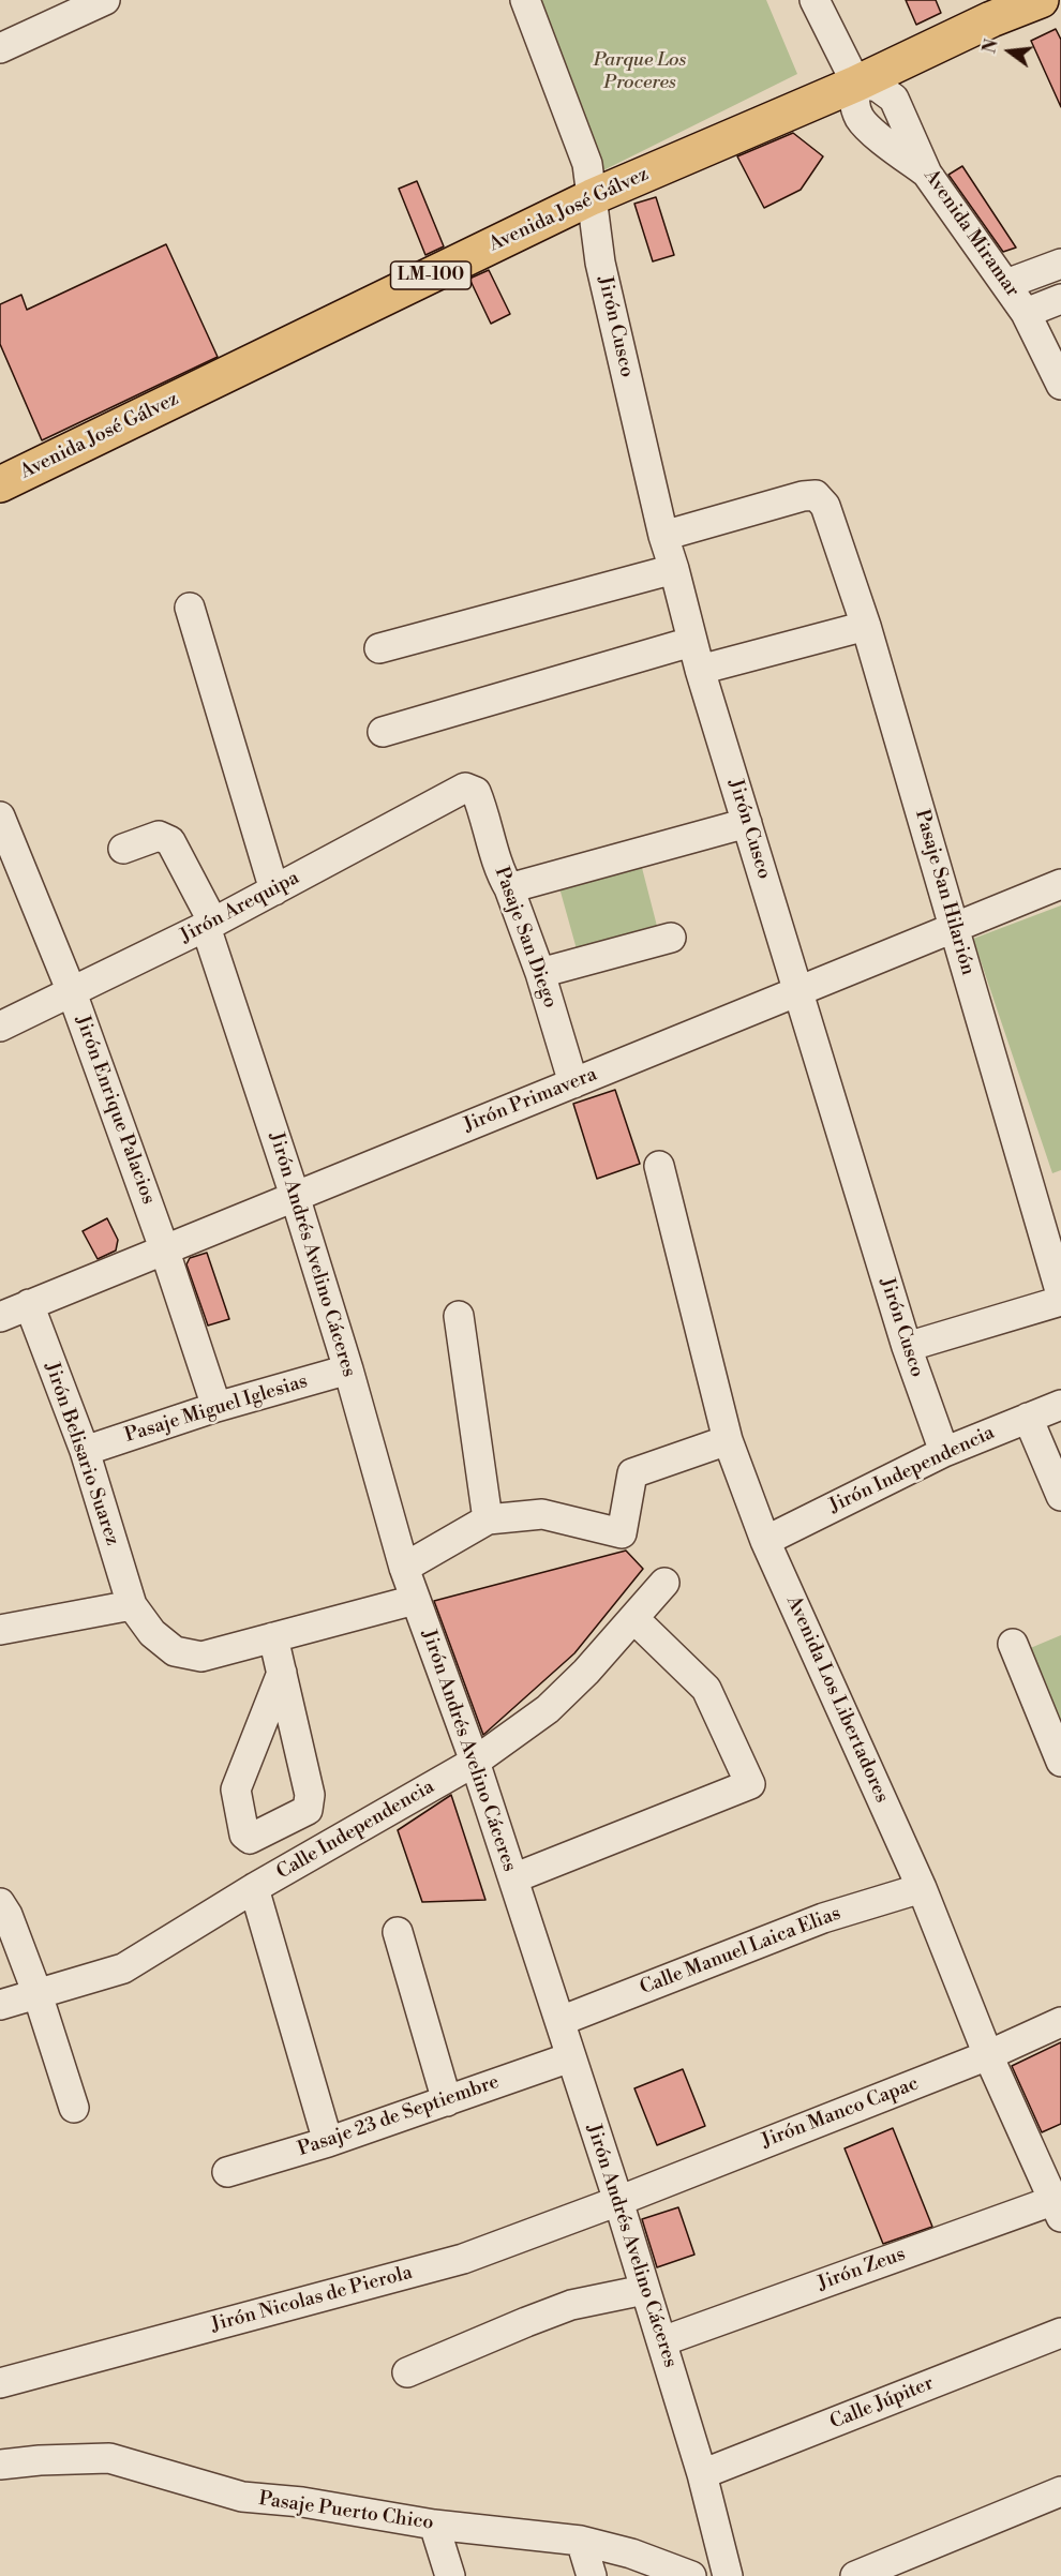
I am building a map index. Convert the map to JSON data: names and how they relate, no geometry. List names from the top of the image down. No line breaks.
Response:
{"streets":{"main road":["Avenida José Gálvez","LM-100"],"street":["Avenida Miramar","Jirón Cusco","Pasaje San Hilarión","Jirón Arequipa","Pasaje San Diego","Jirón Primavera","Jirón Enrique Palacios","Jirón Andrés Avelino Cáceres","Pasaje Miguel Iglesias","Jirón Belisario Suarez","Jirón Independencia","Avenida Los Libertadores","Calle Independencia","Calle Manuel Laica Elias","Jirón Manco Capac","Pasaje 23 de Septiembre","Jirón Zeus","Jirón Nicolas de Pierola","Calle Júpiter","Pasaje Puerto Chico"]},"crossings":[["Avenida José Gálvez","Avenida Miramar"],["Avenida José Gálvez","Jirón Cusco"],["Jirón Cusco","Pasaje San Hilarión"],["Jirón Cusco","Jirón Primavera"],["Jirón Cusco","Jirón Independencia"],["Pasaje San Hilarión","Jirón Primavera"],["Jirón Arequipa","Pasaje San Diego"],["Jirón Arequipa","Jirón Enrique Palacios"],["Jirón Arequipa","Jirón Andrés Avelino Cáceres"],["Pasaje San Diego","Jirón Primavera"],["Jirón Primavera","Jirón Enrique Palacios"],["Jirón Primavera","Jirón Andrés Avelino Cáceres"],["Jirón Primavera","Jirón Belisario Suarez"],["Jirón Enrique Palacios","Pasaje Miguel Iglesias"],["Jirón Andrés Avelino Cáceres","Pasaje Miguel Iglesias"],["Jirón Andrés Avelino Cáceres","Jirón Belisario Suarez"],["Jirón Andrés Avelino Cáceres","Calle Independencia"],["Jirón Andrés Avelino Cáceres","Calle Manuel Laica Elias"],["Jirón Andrés Avelino Cáceres","Jirón Manco Capac"],["Jirón Andrés Avelino Cáceres","Pasaje 23 de Septiembre"],["Jirón Andrés Avelino Cáceres","Jirón Zeus"],["Jirón Andrés Avelino Cáceres","Jirón Nicolas de Pierola"],["Jirón Andrés Avelino Cáceres","Calle Júpiter"],["Pasaje Miguel Iglesias","Jirón Belisario Suarez"],["Jirón Independencia","Avenida Los Libertadores"],["Avenida Los Libertadores","Calle Manuel Laica Elias"],["Avenida Los Libertadores","Jirón Manco Capac"],["Avenida Los Libertadores","Jirón Zeus"],["Jirón Manco Capac","Jirón Nicolas de Pierola"]],"parks":["Parque Los Proceres"],"north":"left"}
